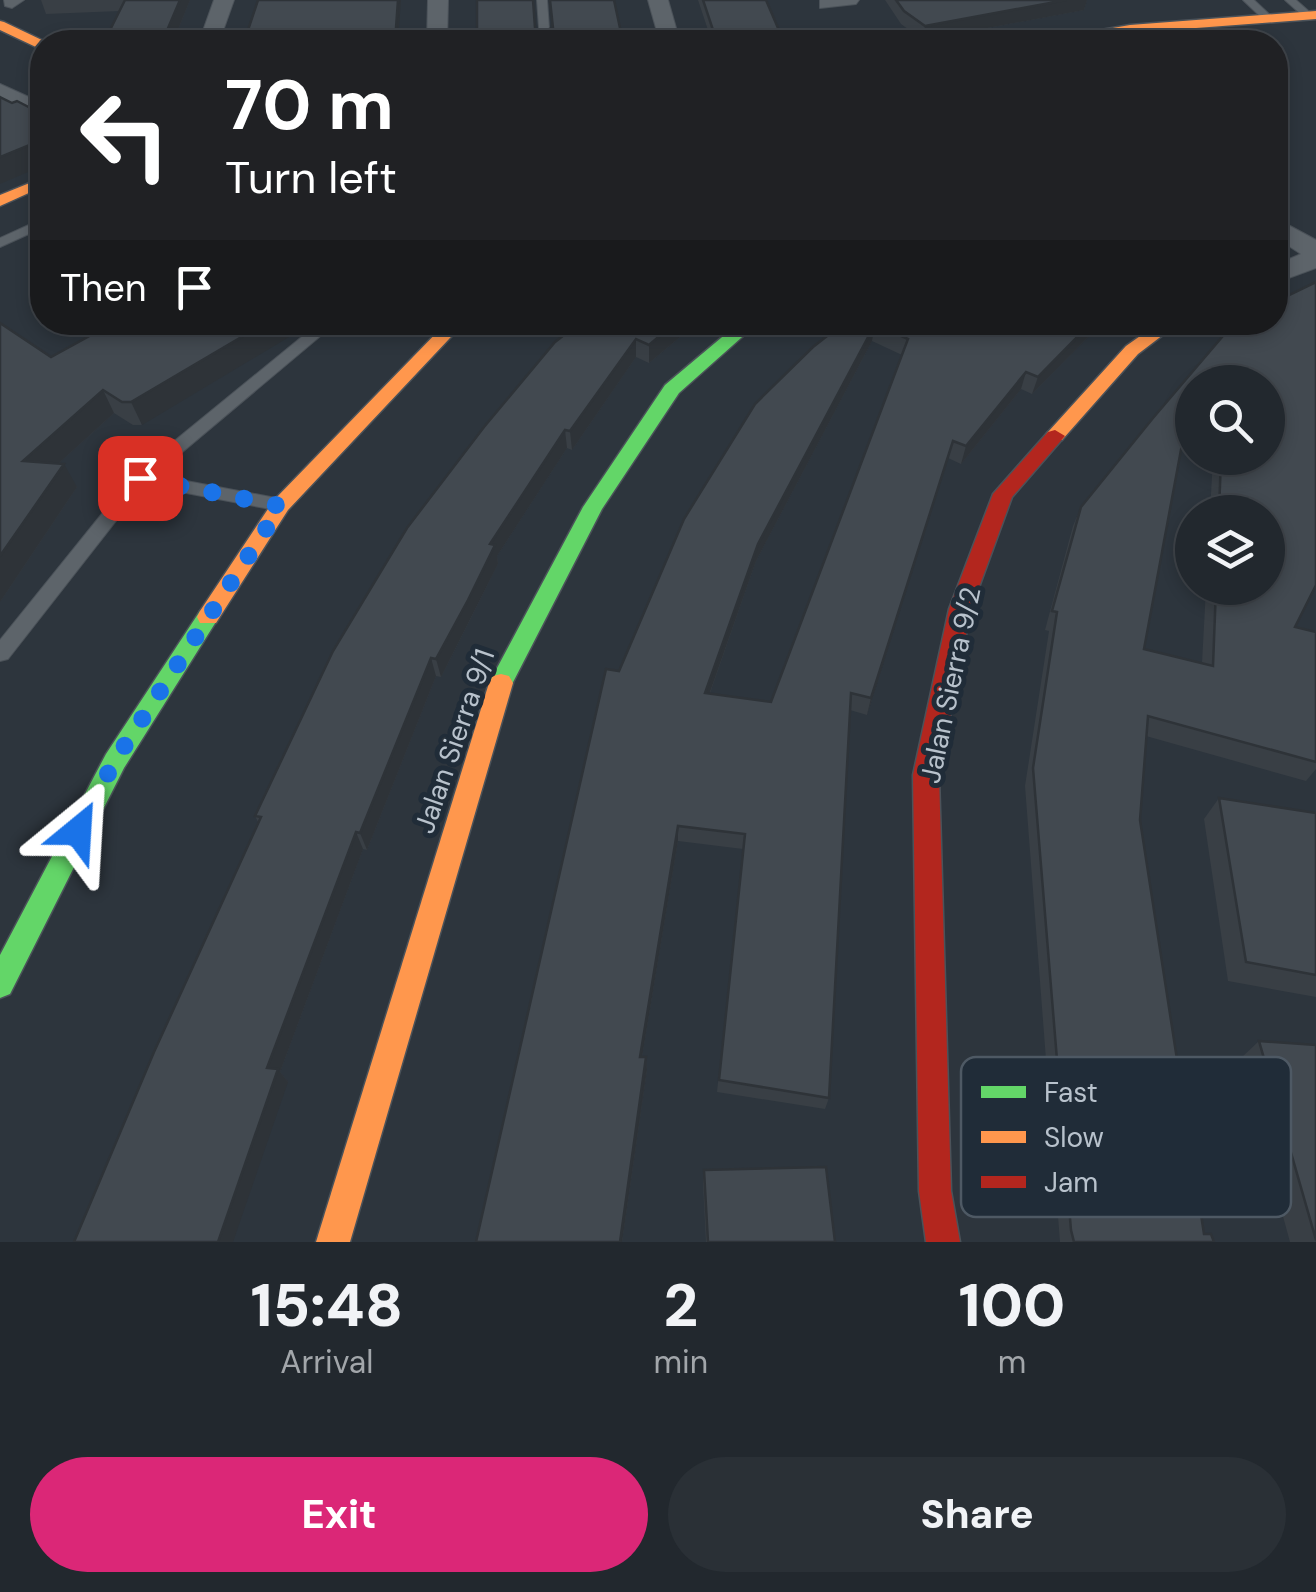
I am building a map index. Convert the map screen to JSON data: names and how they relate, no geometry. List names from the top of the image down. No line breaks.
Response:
{"streets":{"street":["Jalan Sierra 9/2","Jalan Sierra 9/1"]},"legend":["Fast","Slow","Jam"],"page":{"turn":["70 m","Turn left"],"then":"Then","eta":["15:48","Arrival","2","min","100","m"],"buttons":["Exit","Share"]}}
